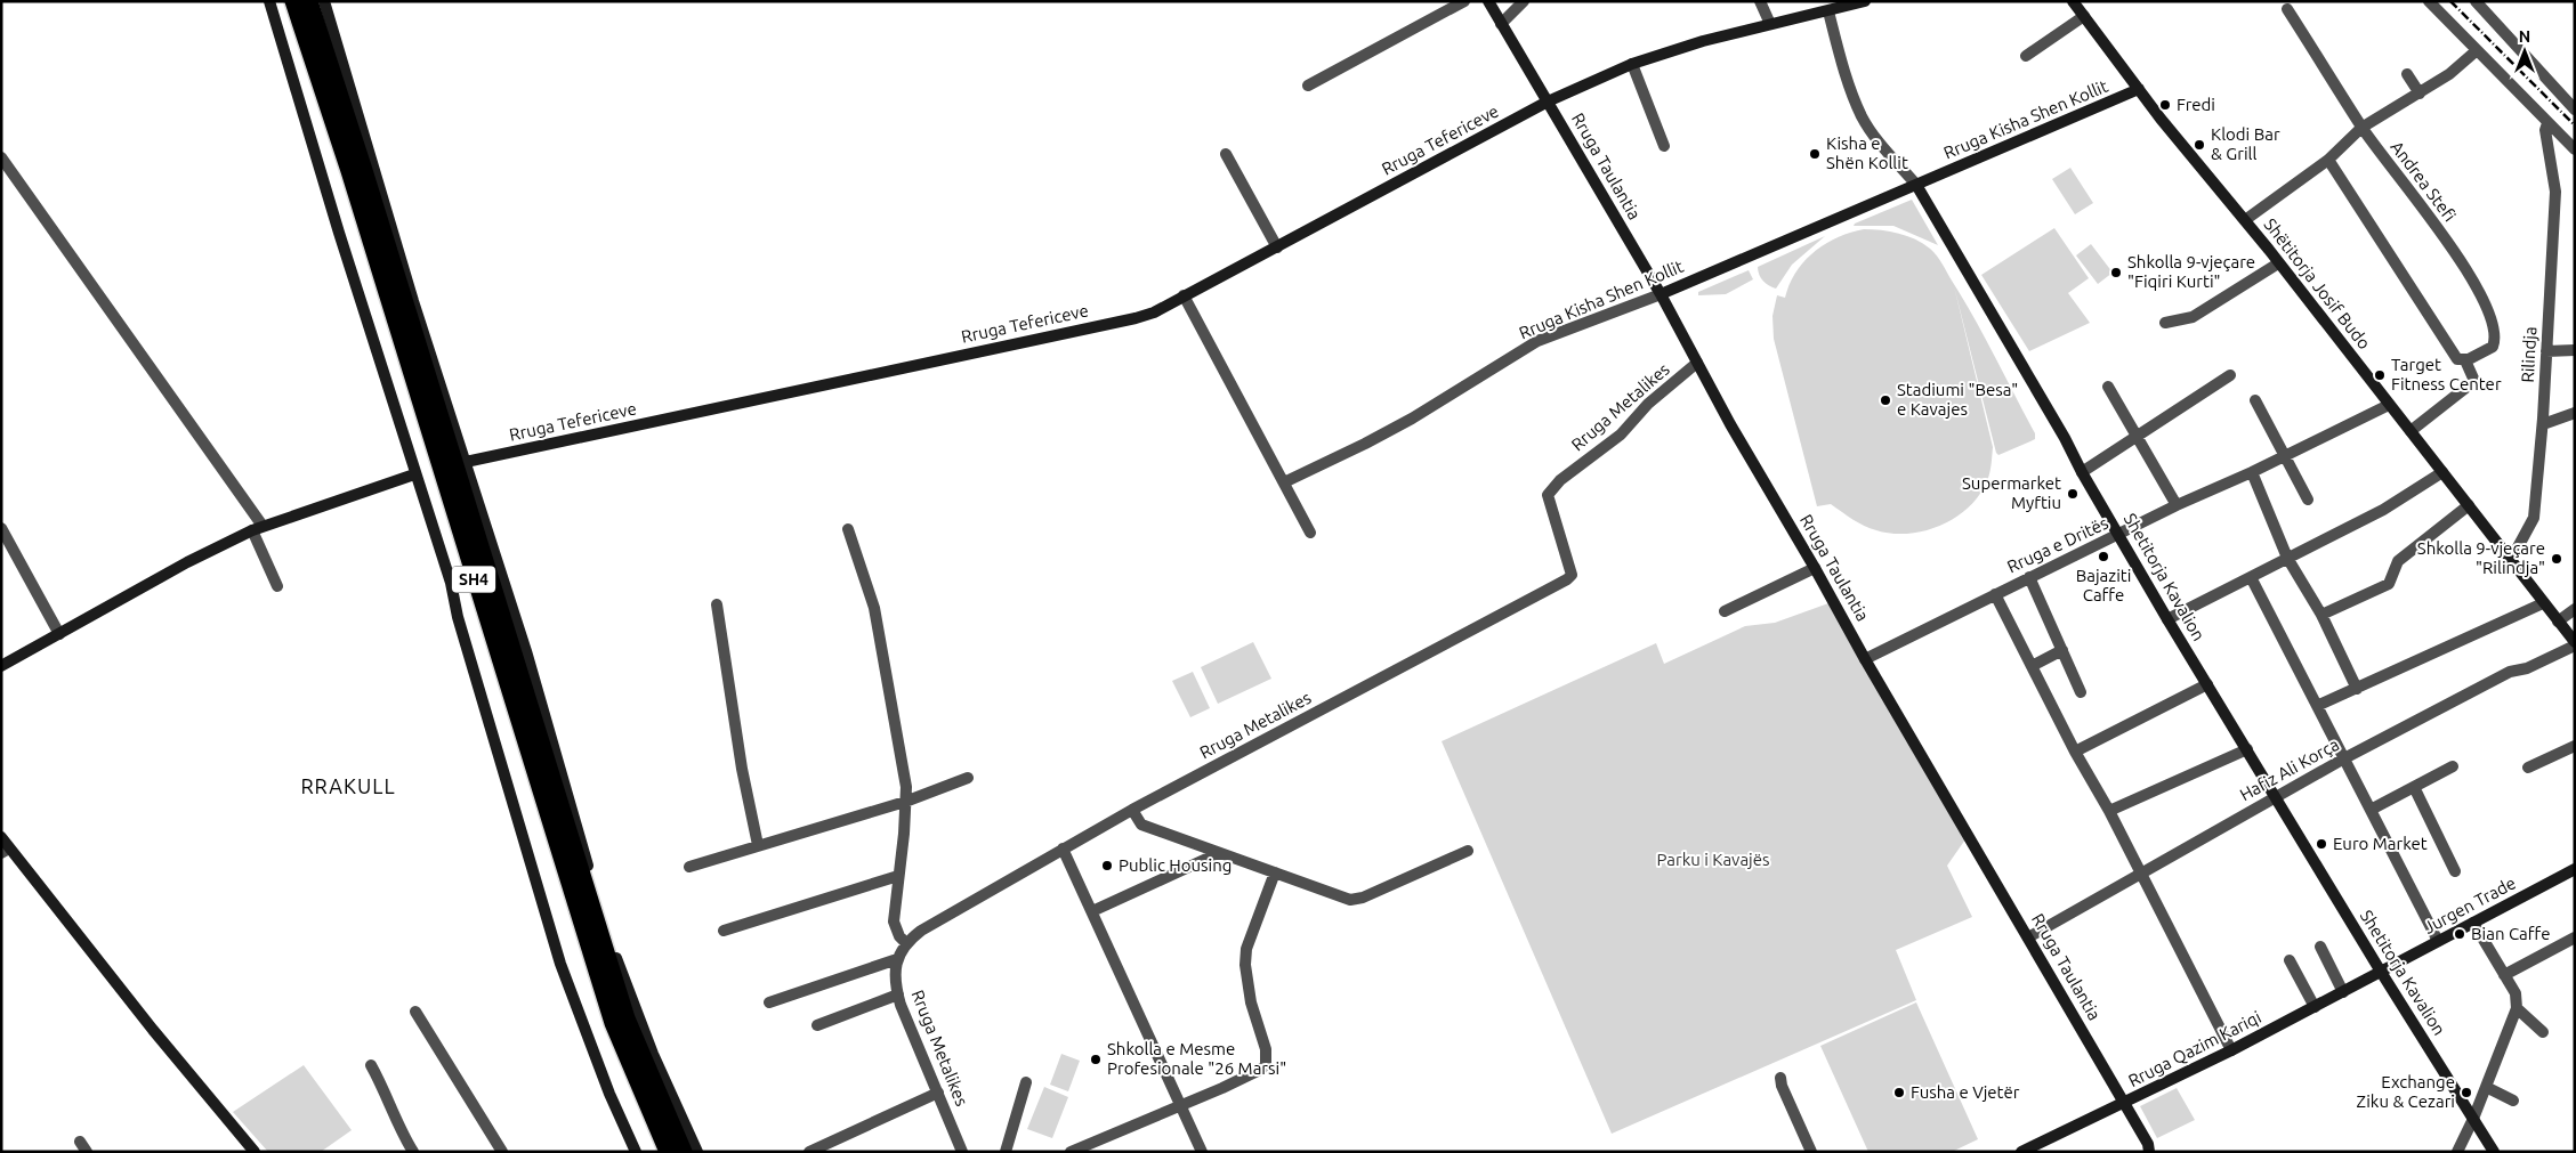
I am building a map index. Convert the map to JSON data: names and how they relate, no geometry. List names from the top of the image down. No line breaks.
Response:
{"streets":{"highway":["SH4"],"street":["Rruga Kisha Shen Kollit","Rruga Tefericeve","Rruga Taulantia","Andrea Stefi","Shëtitorja Josif Budo","Rilindja","Rruga Metalikes","Rruga e Dritës","Shetitorja Kavalion","Hafiz Ali Korça","Jurgen Trade","Rruga Qazim Kariqi"]},"crossings":[["Rruga Kisha Shen Kollit","Rruga Taulantia"],["Rruga Kisha Shen Kollit","Shëtitorja Josif Budo"],["Rruga Kisha Shen Kollit","Shetitorja Kavalion"],["Rruga Tefericeve","Rruga Taulantia"],["Rruga Tefericeve","Shetitorja Kavalion"],["Rruga Taulantia","Rruga Metalikes"],["Rruga Taulantia","Rruga e Dritës"],["Rruga Taulantia","Hafiz Ali Korça"],["Rruga Taulantia","Rruga Qazim Kariqi"],["Shëtitorja Josif Budo","Rilindja"],["Shëtitorja Josif Budo","Rruga e Dritës"],["Shëtitorja Josif Budo","Hafiz Ali Korça"],["Rruga e Dritës","Shetitorja Kavalion"],["Shetitorja Kavalion","Hafiz Ali Korça"],["Shetitorja Kavalion","Jurgen Trade"],["Shetitorja Kavalion","Rruga Qazim Kariqi"],["Jurgen Trade","Rruga Qazim Kariqi"]],"districts":["RRAKULL"],"parks":["Parku i Kavajës"],"places":["Fredi","Klodi Bar & Grill","Kisha e Shën Kollit","Shkolla 9-vjeçare \"Fiqiri Kurti\"","Target Fitness Center","Stadiumi \"Besa\" e Kavajes","Supermarket Myftiu","Bajaziti Caffe","Shkolla 9-vjeçare \"Rilindja\"","Euro Market","Public Housing","Bian Caffe","Shkolla e Mesme Profesionale \"26 Marsi\"","Fusha e Vjetër","Exchange Ziku & Cezari"],"north":"top"}
